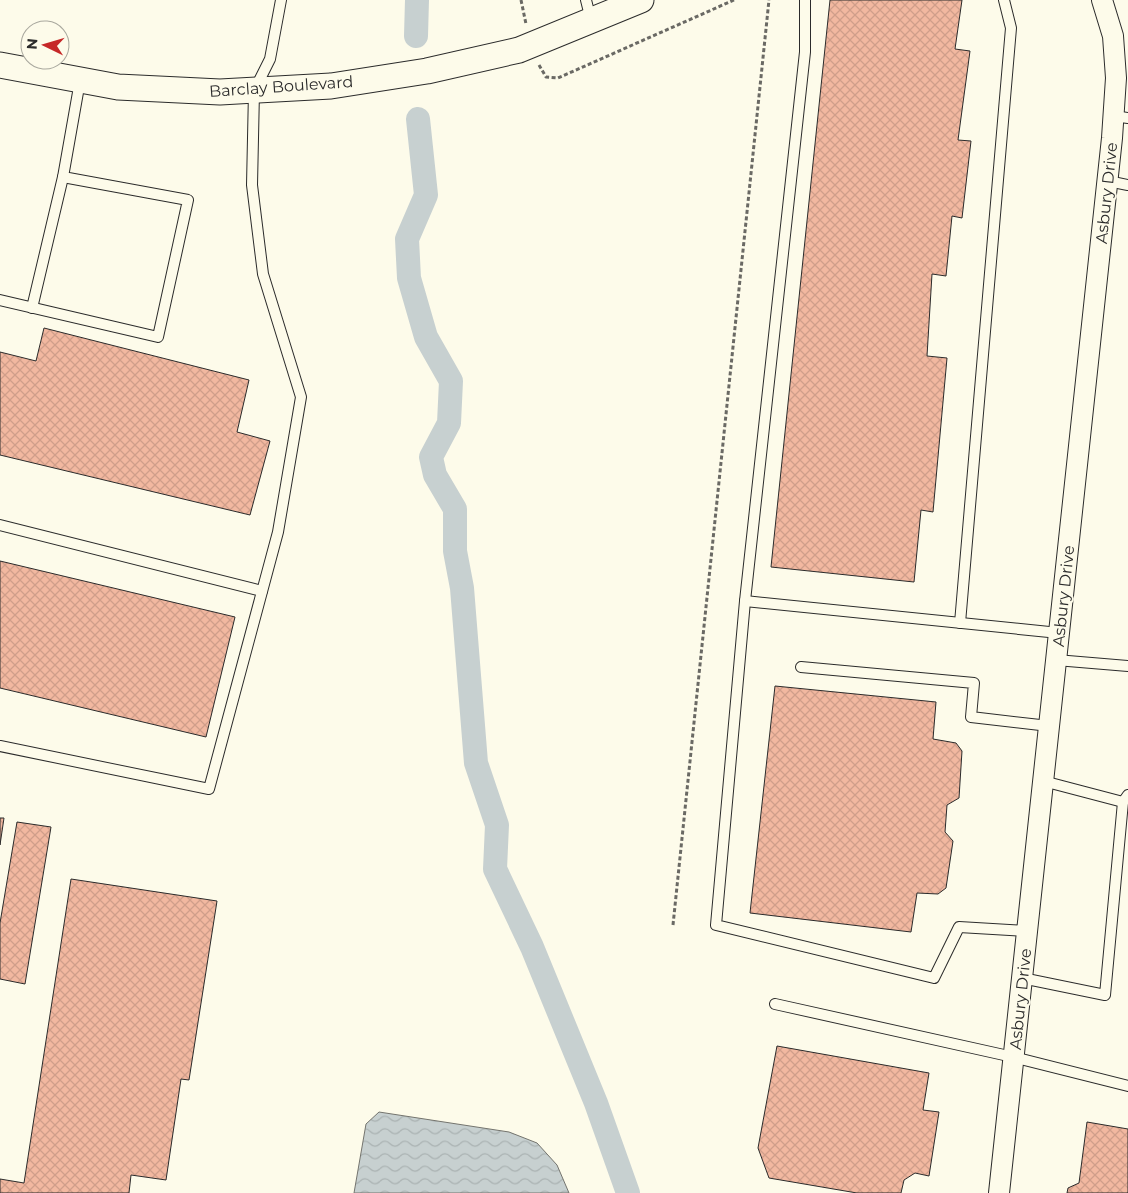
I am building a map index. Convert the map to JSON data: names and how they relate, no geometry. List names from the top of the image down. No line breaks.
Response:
{"streets":{"street":["Barclay Boulevard","Asbury Drive"]},"north":"left"}
